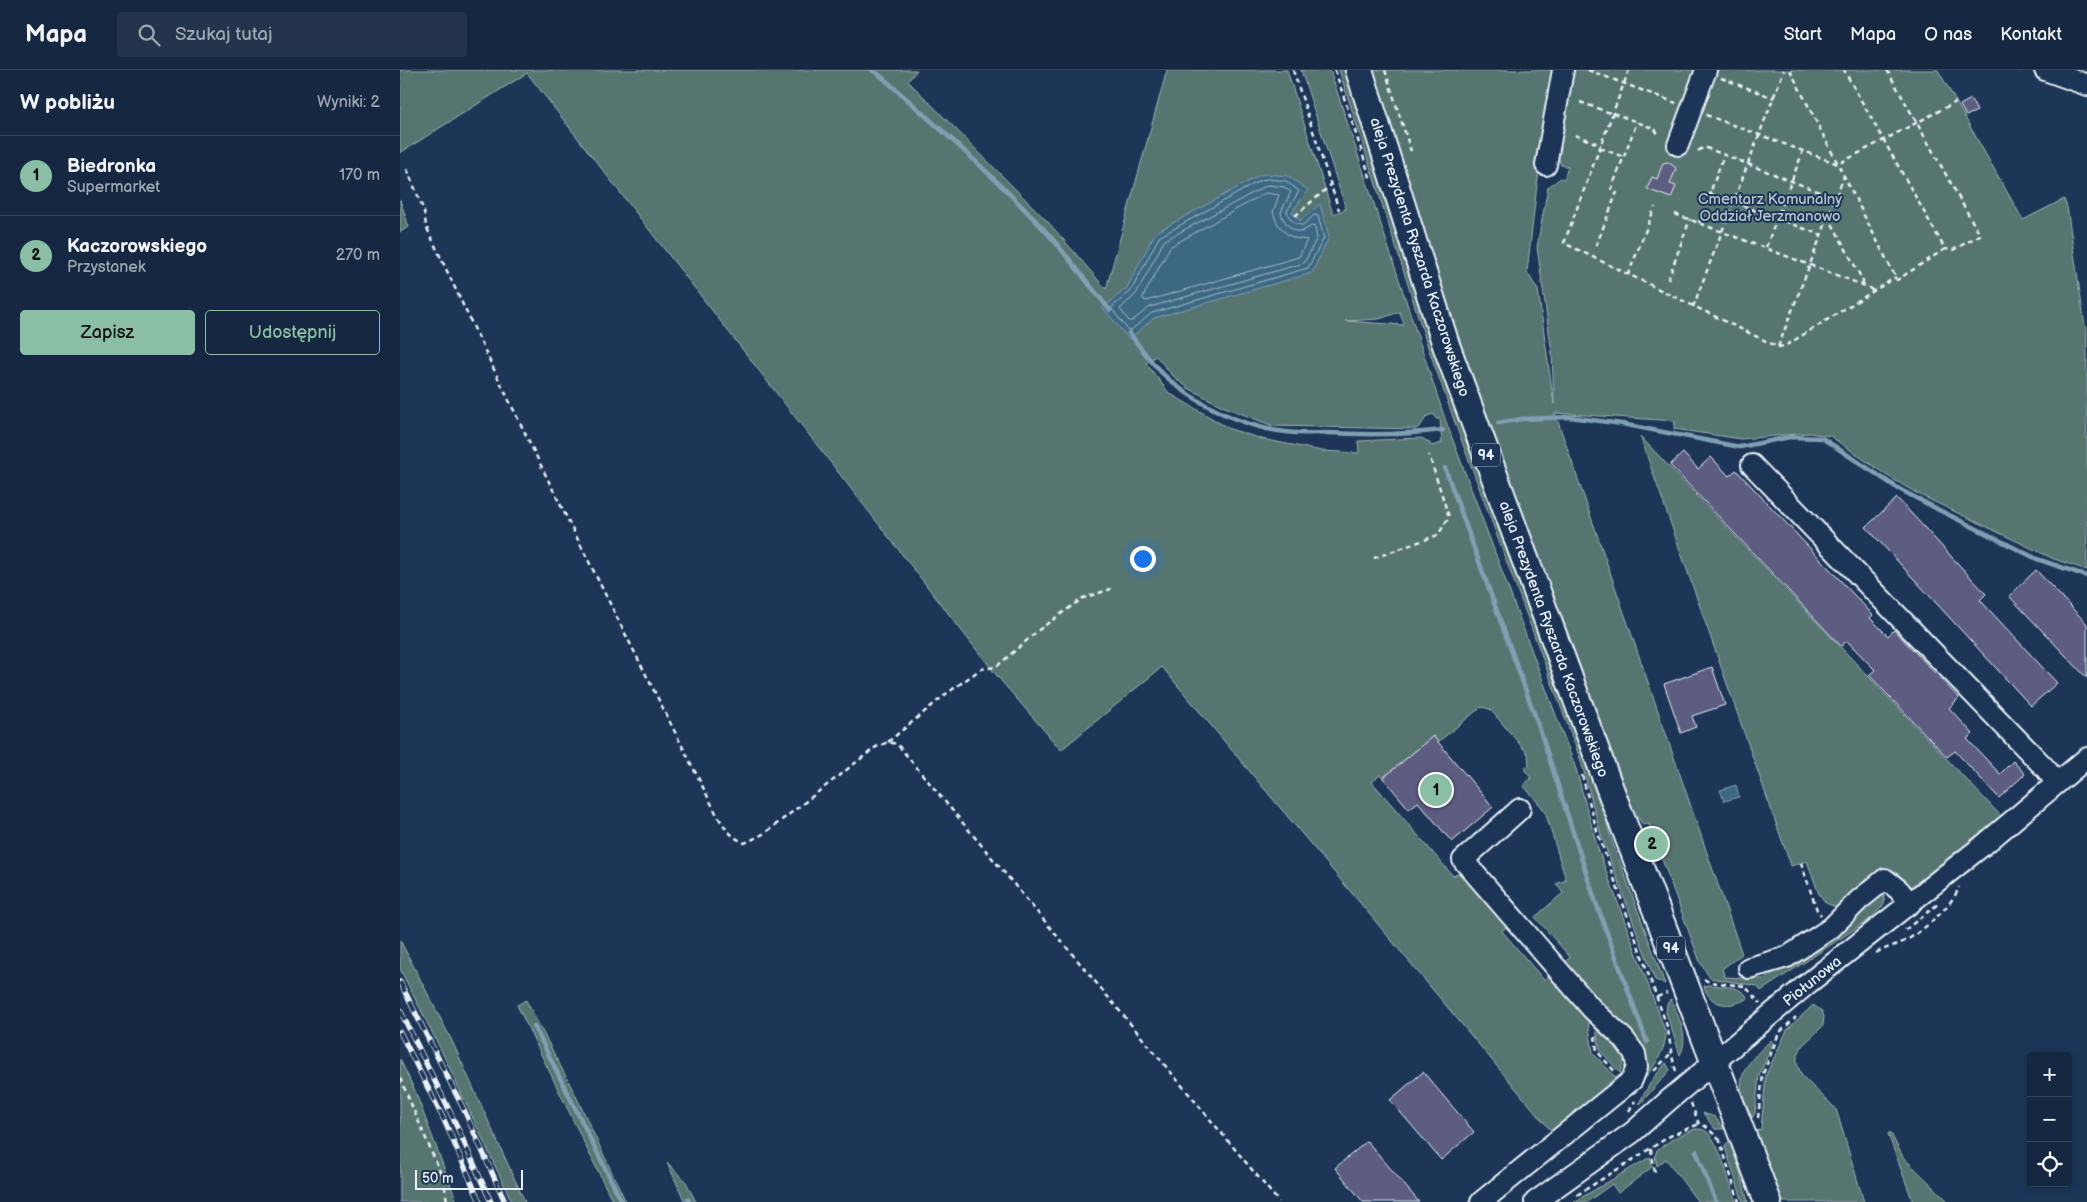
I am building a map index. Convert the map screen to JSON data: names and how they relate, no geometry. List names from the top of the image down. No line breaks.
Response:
{"streets":{"main road":["aleja Prezydenta Ryszarda Kaczorowskiego","94"],"street":["Piołunowa"]},"crossings":[["aleja Prezydenta Ryszarda Kaczorowskiego","Piołunowa"]],"parks":["Cmentarz Komunalny Oddział Jerzmanowo"],"scale_bar":"50 m","page":{"header":"Mapa","search":"Szukaj tutaj","nav":["Start","Mapa","O nas","Kontakt"],"heading":["W pobliżu","Wyniki: 2"],"list":[{"mark":"1","name":"Biedronka","note":"Supermarket","value":"170 m"},{"mark":"2","name":"Kaczorowskiego","note":"Przystanek","value":"270 m"}],"buttons":["Zapisz","Udostępnij"],"pins":["1","2"],"map_buttons":["+","−"],"scale":"50 m"}}
